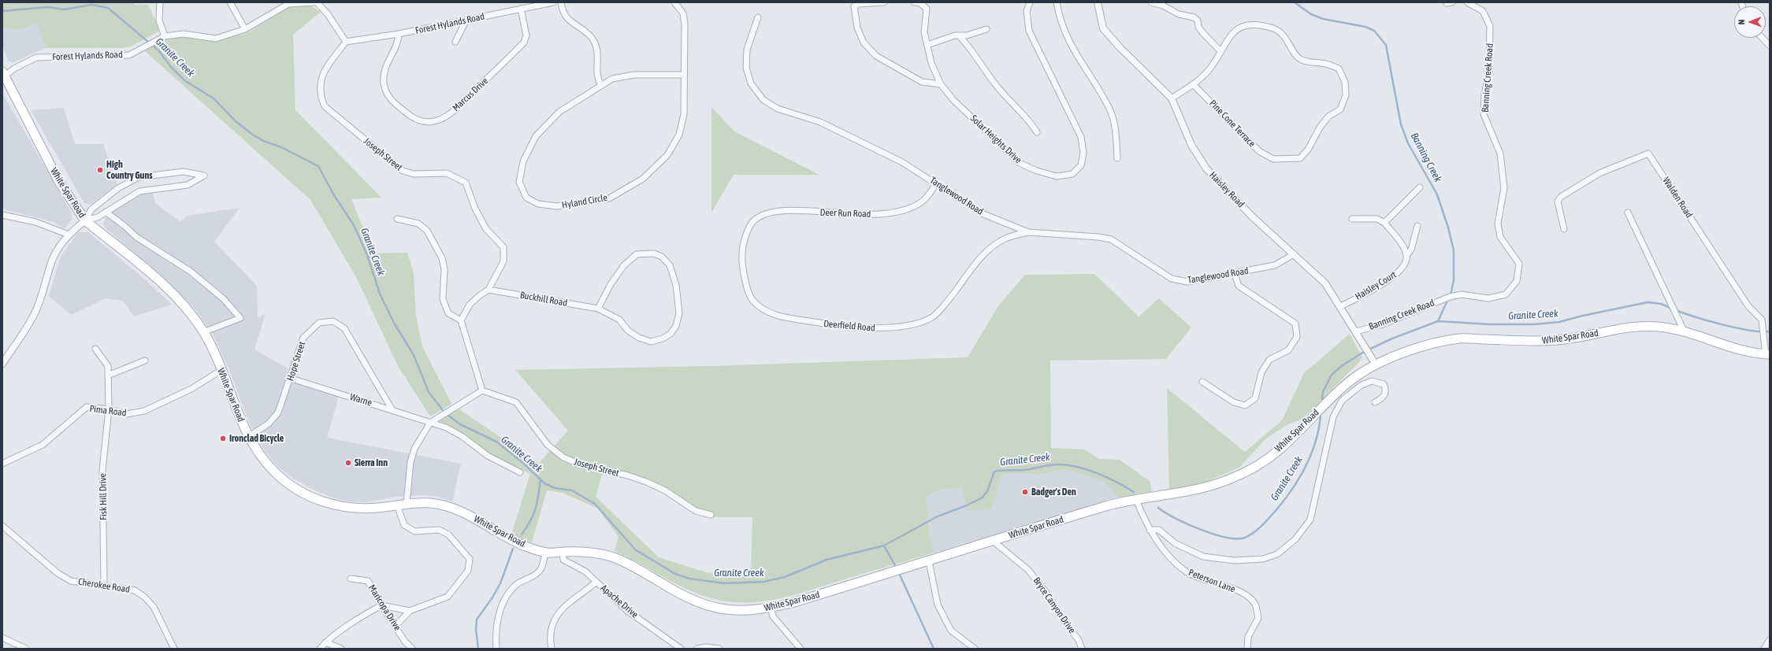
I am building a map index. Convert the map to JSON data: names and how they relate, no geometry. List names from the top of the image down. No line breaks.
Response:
{"streets":{"main road":["White Spar Road"],"street":["Forest Hylands Road","Banning Creek Road","Marcus Drive","Pine Cone Terrace","Solar Heights Drive","Joseph Street","Haisley Road","Tanglewood Road","Walden Road","Hyland Circle","Deer Run Road","Haisley Court","Buckhill Road","Deerfield Road","Hope Street","Warne","Pima Road","Fisk Hill Drive","Peterson Lane","Cherokee Road","Apache Drive","Bryce Canyon Drive","Maricopa Drive"]},"crossings":[["Forest Hylands Road","Marcus Drive"],["Forest Hylands Road","Joseph Street"],["Forest Hylands Road","White Spar Road"],["Banning Creek Road","Haisley Road"],["Joseph Street","Buckhill Road"],["Haisley Road","White Spar Road"],["Haisley Road","Tanglewood Road"],["Haisley Road","Haisley Court"],["White Spar Road","Walden Road"],["White Spar Road","Hope Street"],["White Spar Road","Pima Road"],["White Spar Road","Peterson Lane"],["White Spar Road","Apache Drive"],["White Spar Road","Bryce Canyon Drive"],["Tanglewood Road","Deer Run Road"],["Tanglewood Road","Deerfield Road"],["Deer Run Road","Deerfield Road"],["Hope Street","Warne"],["Pima Road","Fisk Hill Drive"],["Fisk Hill Drive","Cherokee Road"]],"water":["Granite Creek","Banning Creek"],"places":["High Country Guns","Ironclad Bicycle","Sierra Inn","Badger's Den"],"north":"left"}
